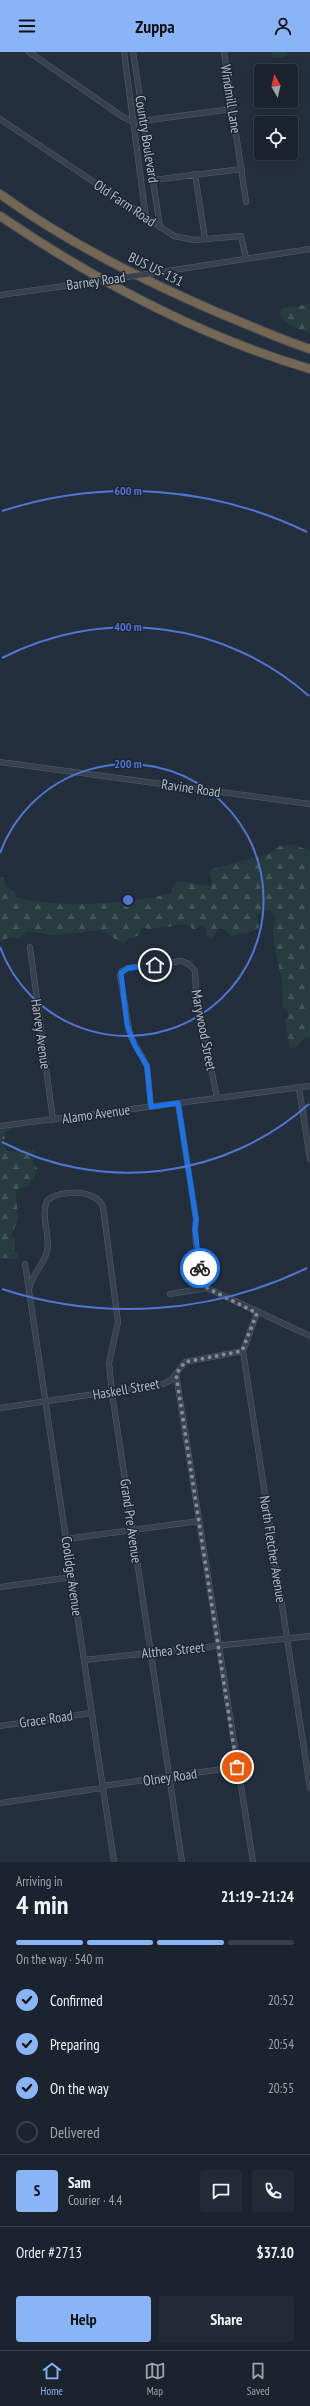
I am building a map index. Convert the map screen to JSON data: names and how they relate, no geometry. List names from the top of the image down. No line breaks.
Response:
{"streets":{"highway":["BUS US-131"],"street":["Windmill Lane","Country Boulevard","Old Farm Road","Barney Road","Ravine Road","Marywood Street","Harvey Avenue","Alamo Avenue","Haskell Street","Grand Pre Avenue","North Fletcher Avenue","Coolidge Avenue","Althea Street","Grace Road","Olney Road"]},"crossings":[["Country Boulevard","Old Farm Road"],["Old Farm Road","Barney Road"],["Marywood Street","Alamo Avenue"],["Harvey Avenue","Alamo Avenue"],["Haskell Street","Grand Pre Avenue"],["Haskell Street","North Fletcher Avenue"],["Haskell Street","Coolidge Avenue"],["Grand Pre Avenue","Coolidge Avenue"],["Grand Pre Avenue","Althea Street"],["Grand Pre Avenue","Olney Road"],["North Fletcher Avenue","Althea Street"],["Coolidge Avenue","Althea Street"],["Coolidge Avenue","Grace Road"],["Coolidge Avenue","Olney Road"]],"north":"top","page":{"header":"Zuppa","heading":["4 min","Arriving in","21:19–21:24"],"panel":["Sam","Courier · 4.4","Order #2713","$37.10"],"bar":"On the way · 540 m","list":[["Confirmed","20:52"],["Preparing","20:54"],["On the way","20:55"],"Delivered"],"round":"S","buttons":["Help","Share"],"tabs":["Home","Map","Saved"]},"rings":["600 m","400 m","200 m"]}
